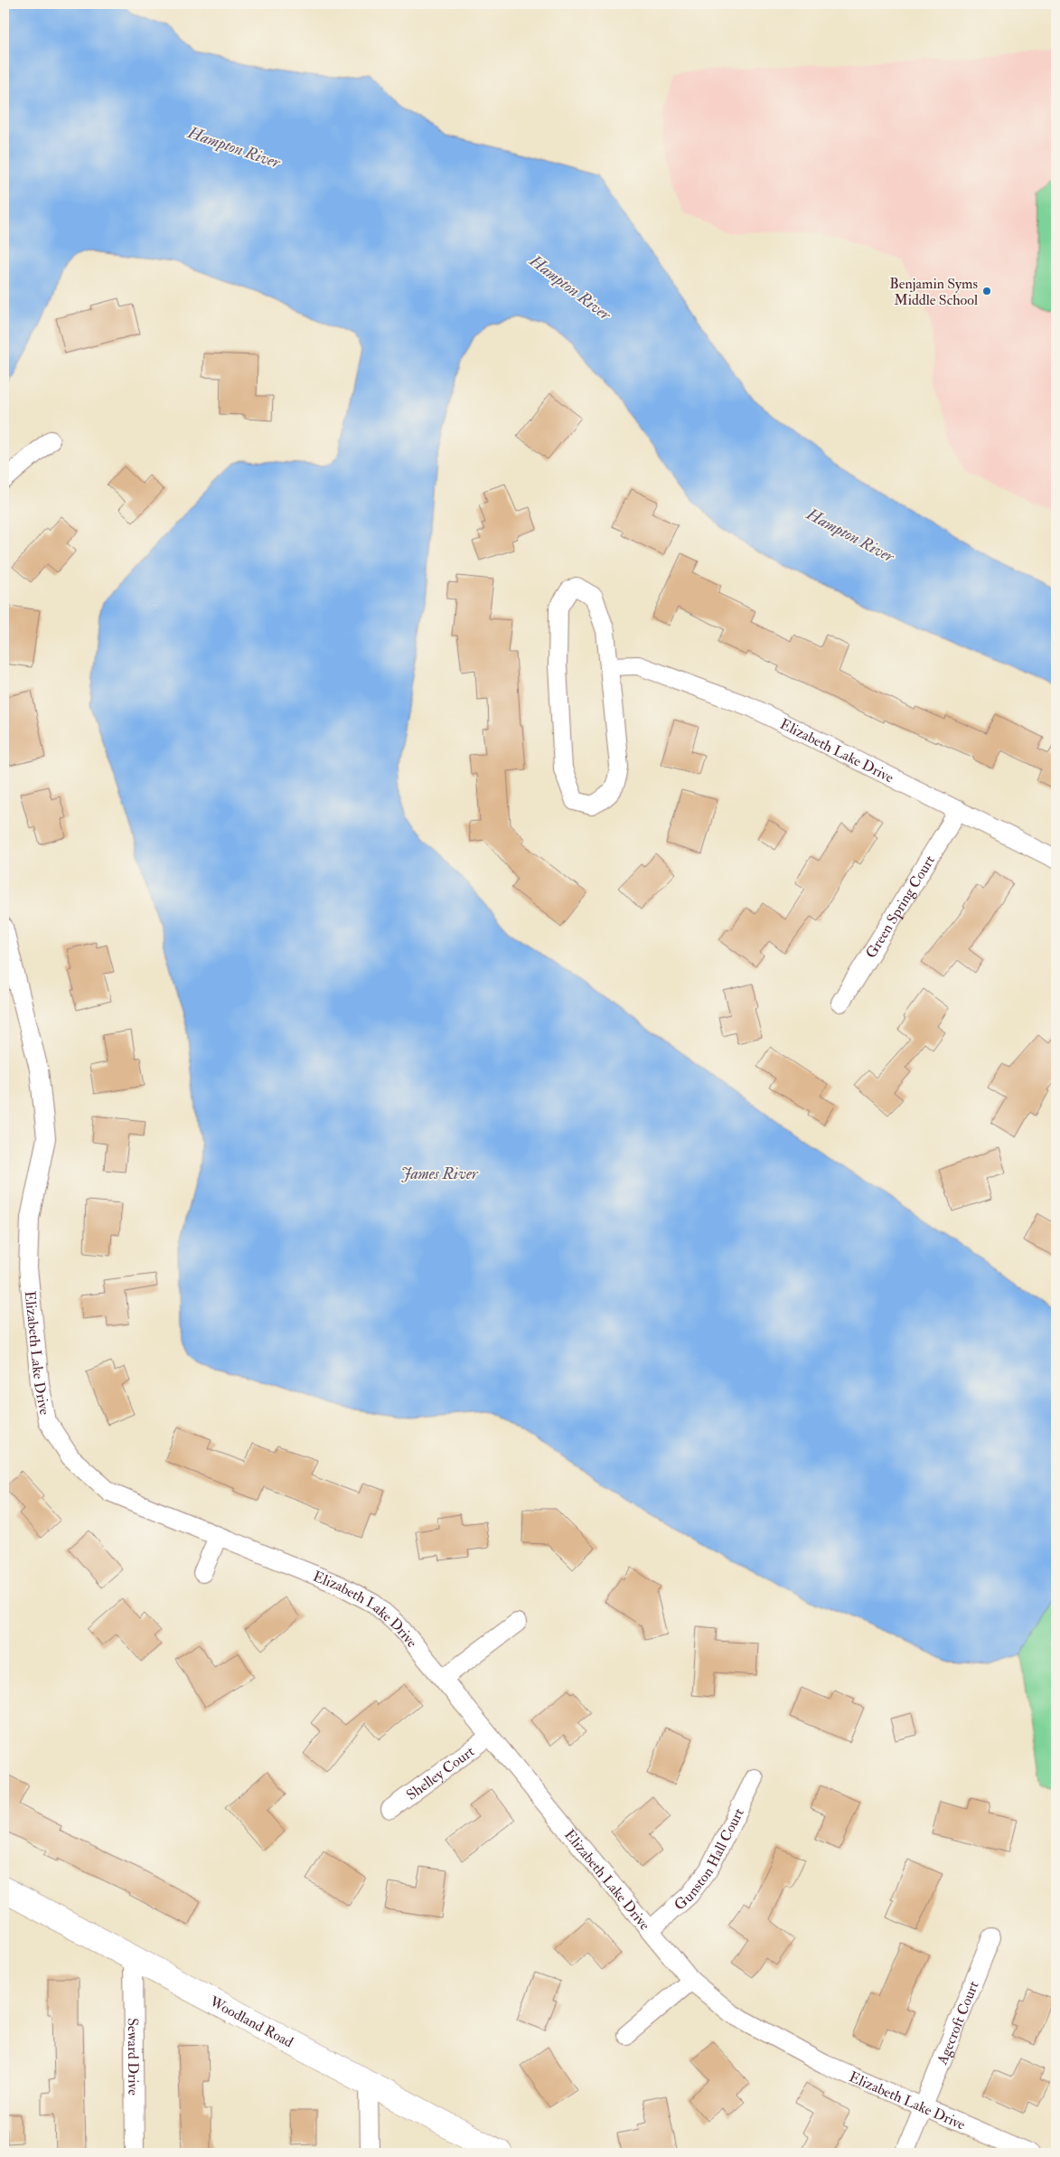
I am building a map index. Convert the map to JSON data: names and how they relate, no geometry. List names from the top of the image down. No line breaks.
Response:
{"streets":{"main road":["Woodland Road"],"street":["Elizabeth Lake Drive","Green Spring Court","Shelley Court","Gunston Hall Court","Agecroft Court","Seward Drive"]},"crossings":[["Elizabeth Lake Drive","Green Spring Court"],["Elizabeth Lake Drive","Shelley Court"],["Elizabeth Lake Drive","Gunston Hall Court"],["Elizabeth Lake Drive","Agecroft Court"],["Woodland Road","Seward Drive"]],"water":["Hampton River","James River"],"places":["Benjamin Syms Middle School"]}
